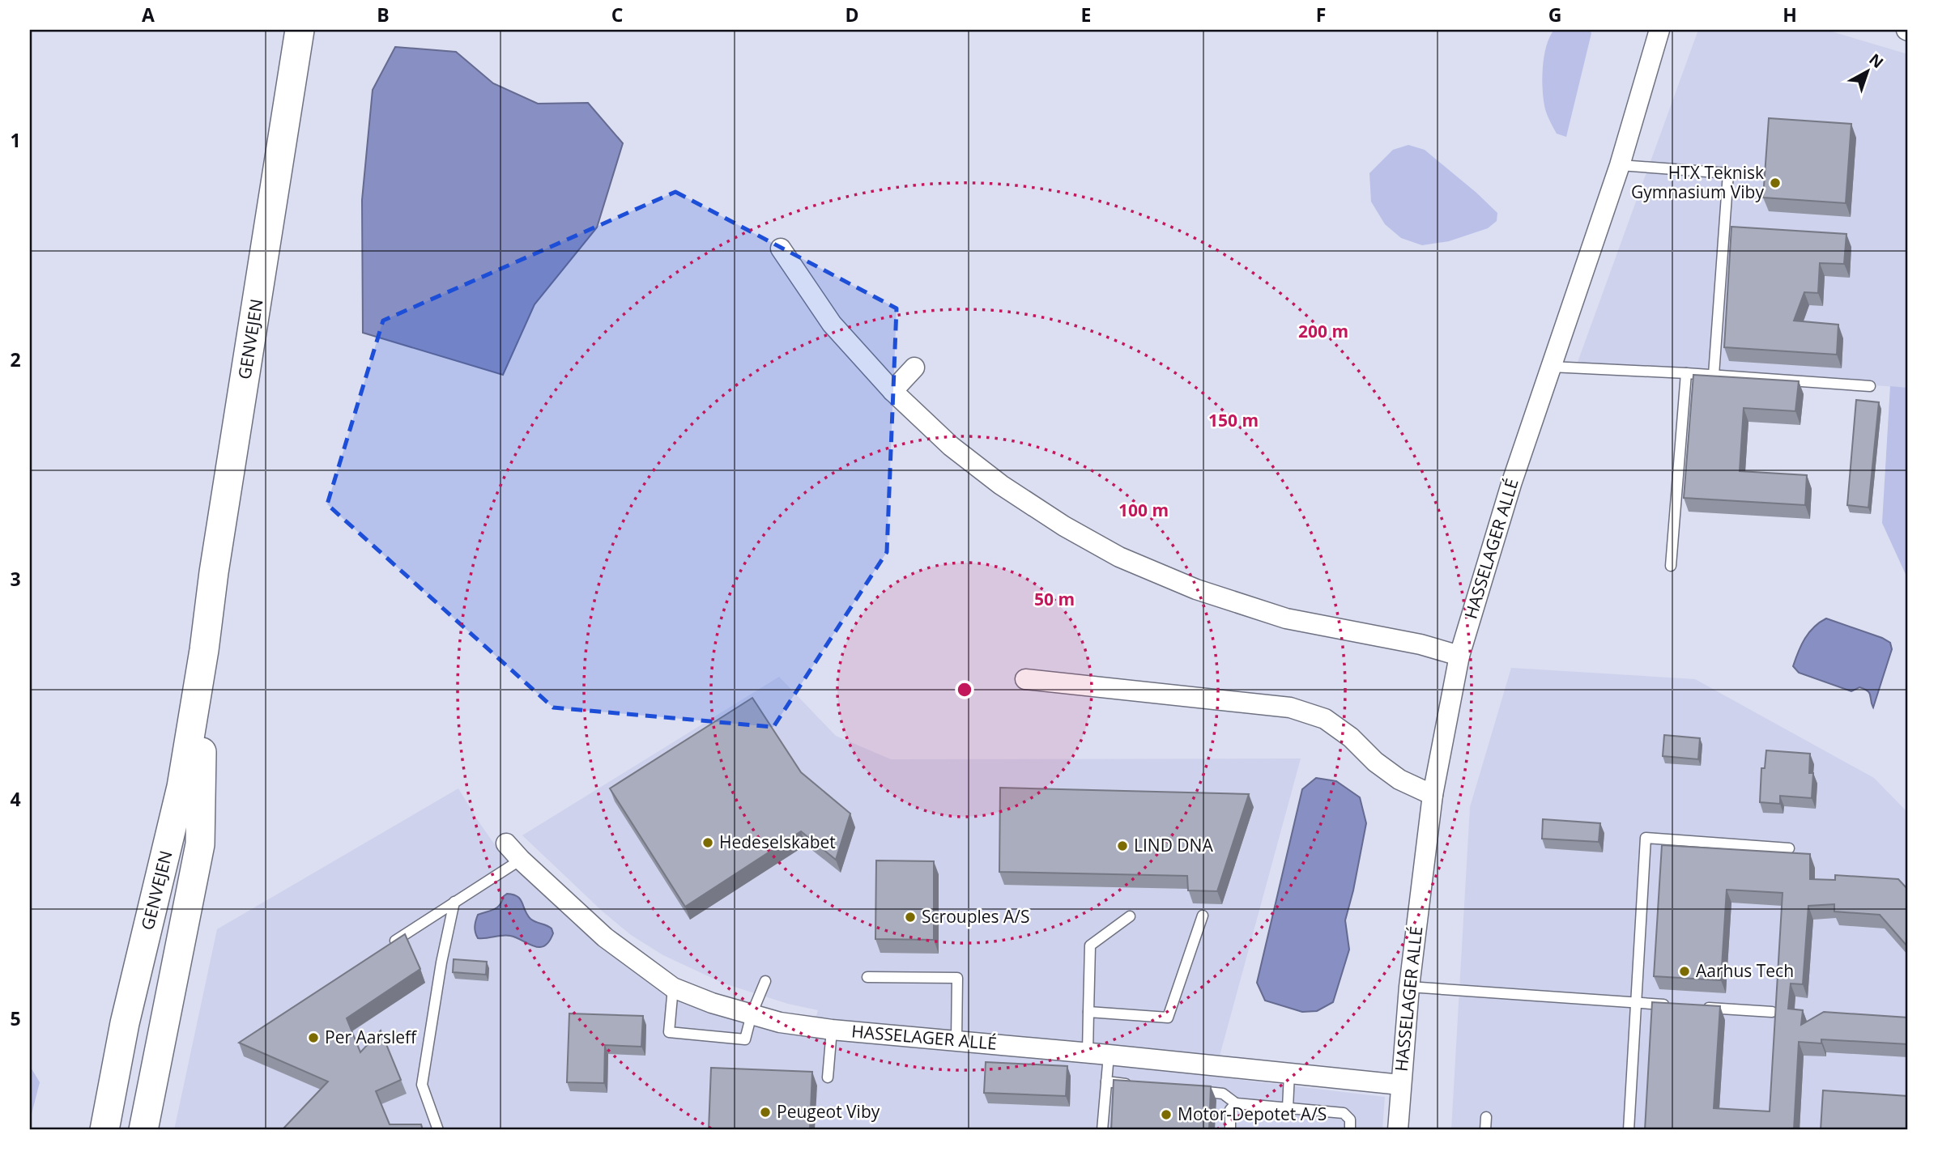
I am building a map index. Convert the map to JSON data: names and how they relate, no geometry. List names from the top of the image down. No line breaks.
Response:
{"streets":{"street":["GENVEJEN","HASSELAGER ALLÉ"]},"places":["HTX Teknisk Gymnasium Viby","Hedeselskabet","LIND DNA","Scrouples A/S","Aarhus Tech","Per Aarsleff","Peugeot Viby","Motor-Depotet A/S"],"north":"top right","grid":{"columns":["A","B","C","D","E","F","G","H"],"rows":["1","2","3","4","5"]},"rings":["200 m","150 m","100 m","50 m"]}
